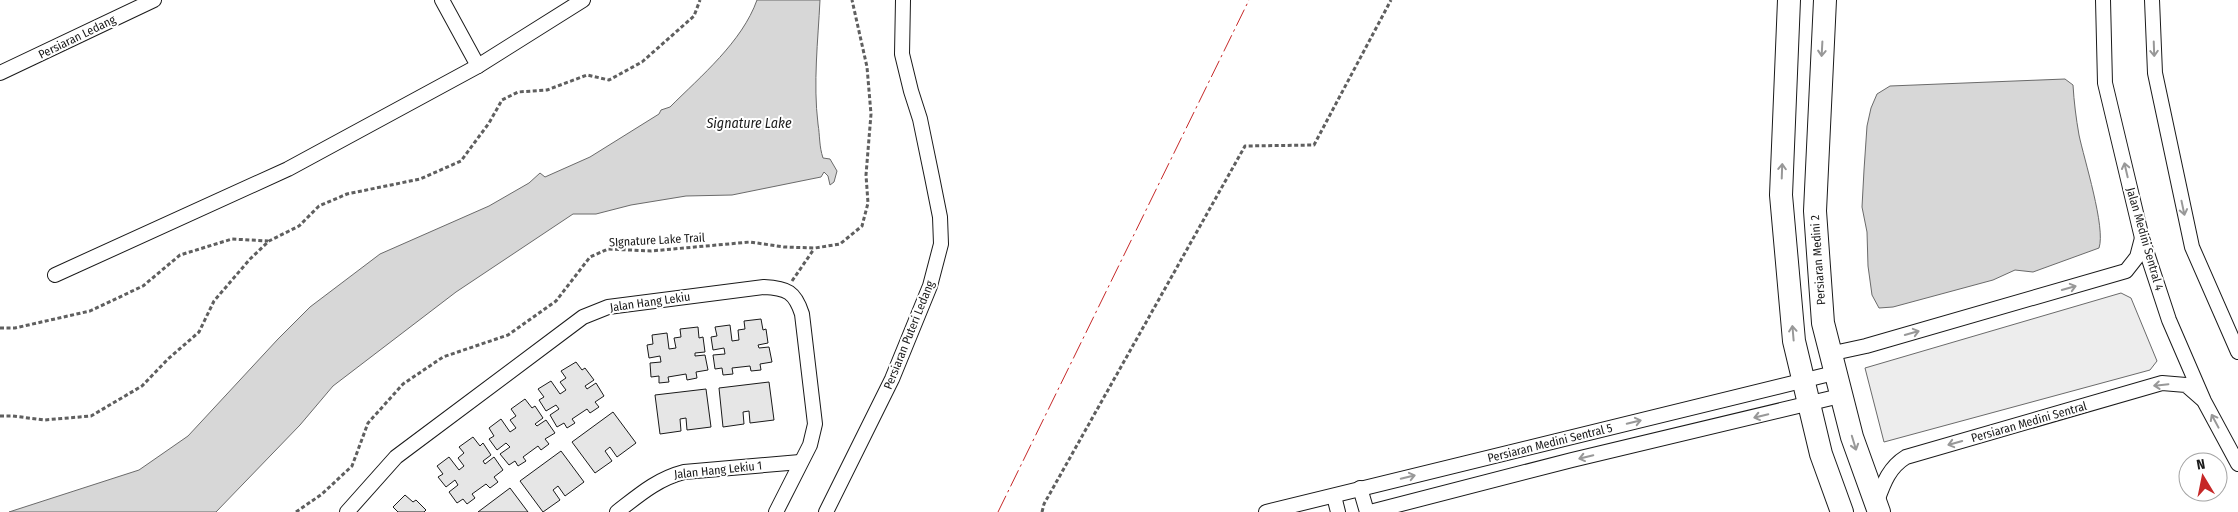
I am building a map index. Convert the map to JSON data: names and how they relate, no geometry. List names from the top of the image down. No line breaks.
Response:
{"streets":{"main road":["Persiaran Medini 2"],"street":["Persiaran Ledang","Jalan Medini Sentral 4","Jalan Hang Lekiu","Persiaran Puteri Ledang","Persiaran Medini Sentral","Persiaran Medini Sentral 5","Jalan Hang Lekiu 1"],"path":["SIgnature Lake Trail"]},"crossings":[["Jalan Medini Sentral 4","Persiaran Medini Sentral"],["Jalan Medini Sentral 4","Persiaran Medini Sentral 5"],["Persiaran Medini 2","Persiaran Medini Sentral"],["Persiaran Medini 2","Persiaran Medini Sentral 5"]],"one_way":["Persiaran Medini Sentral"],"water":["Signature Lake"],"north":"top"}
